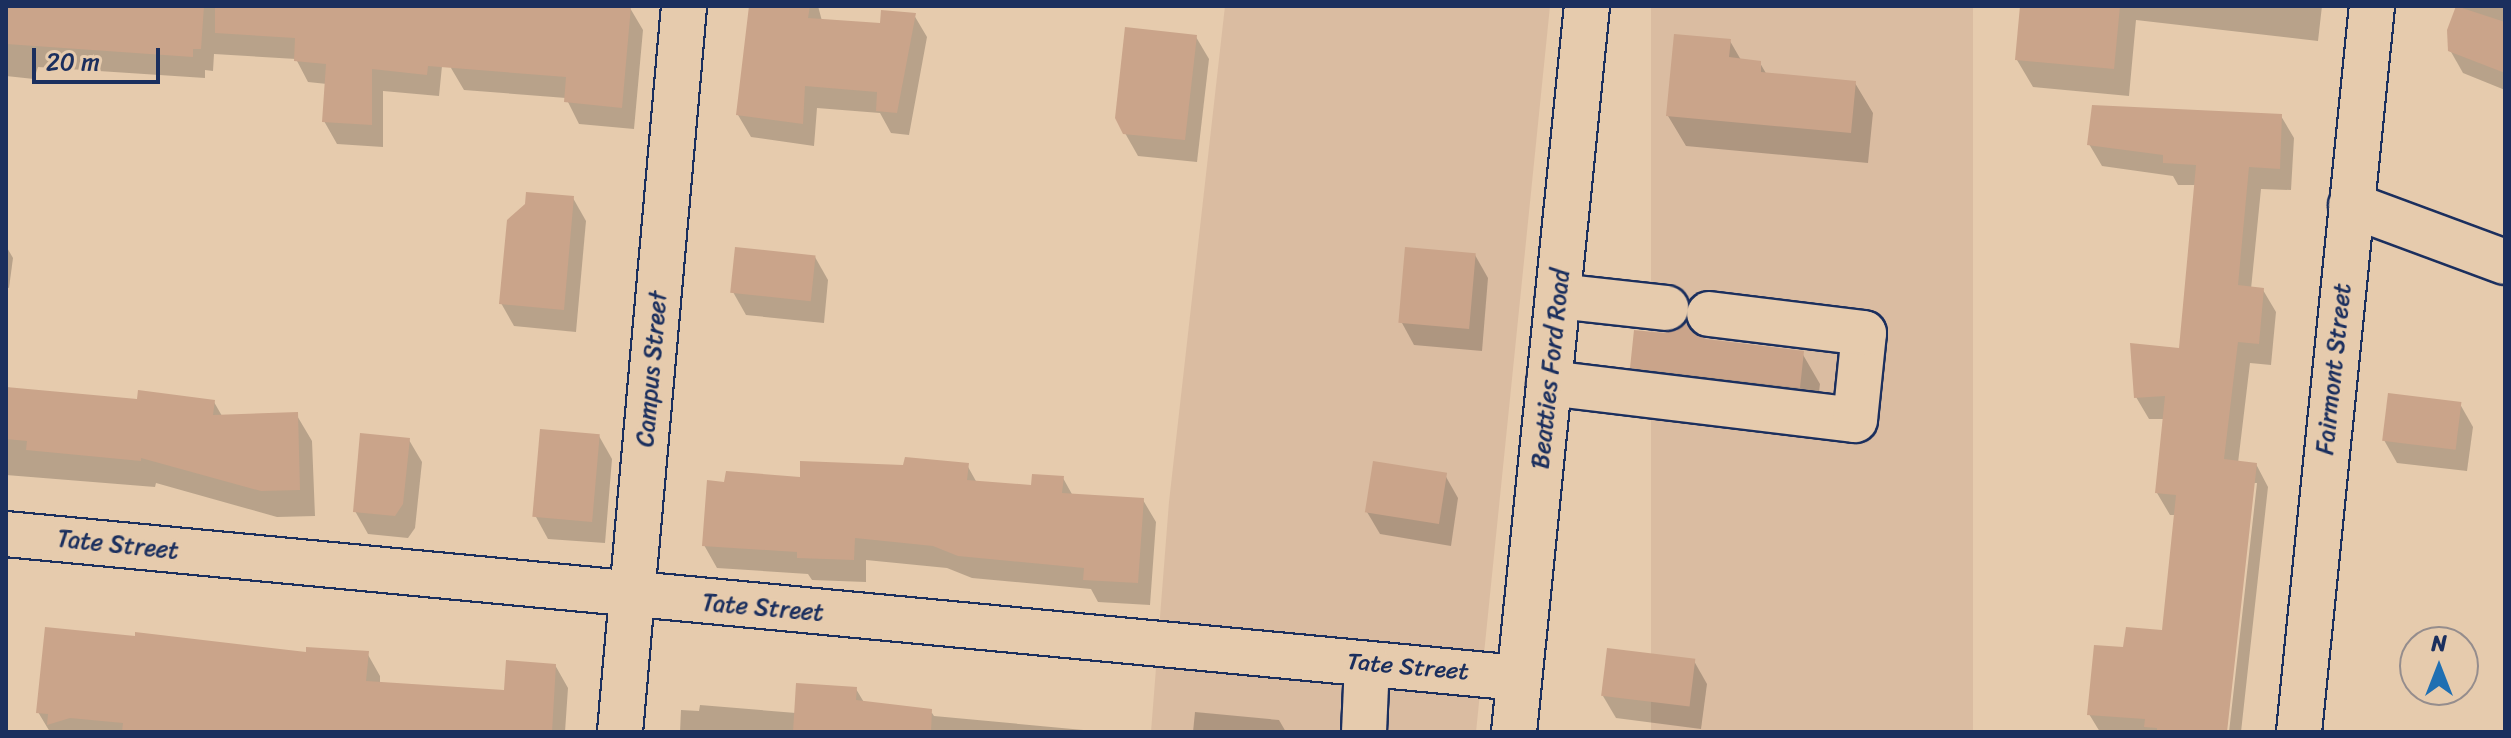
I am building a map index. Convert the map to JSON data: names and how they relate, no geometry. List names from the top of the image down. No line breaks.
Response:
{"streets":{"street":["Campus Street","Beatties Ford Road","Fairmont Street","Tate Street"]},"crossings":[["Campus Street","Tate Street"],["Beatties Ford Road","Tate Street"]],"scale_bar":"20 m","north":"top"}
